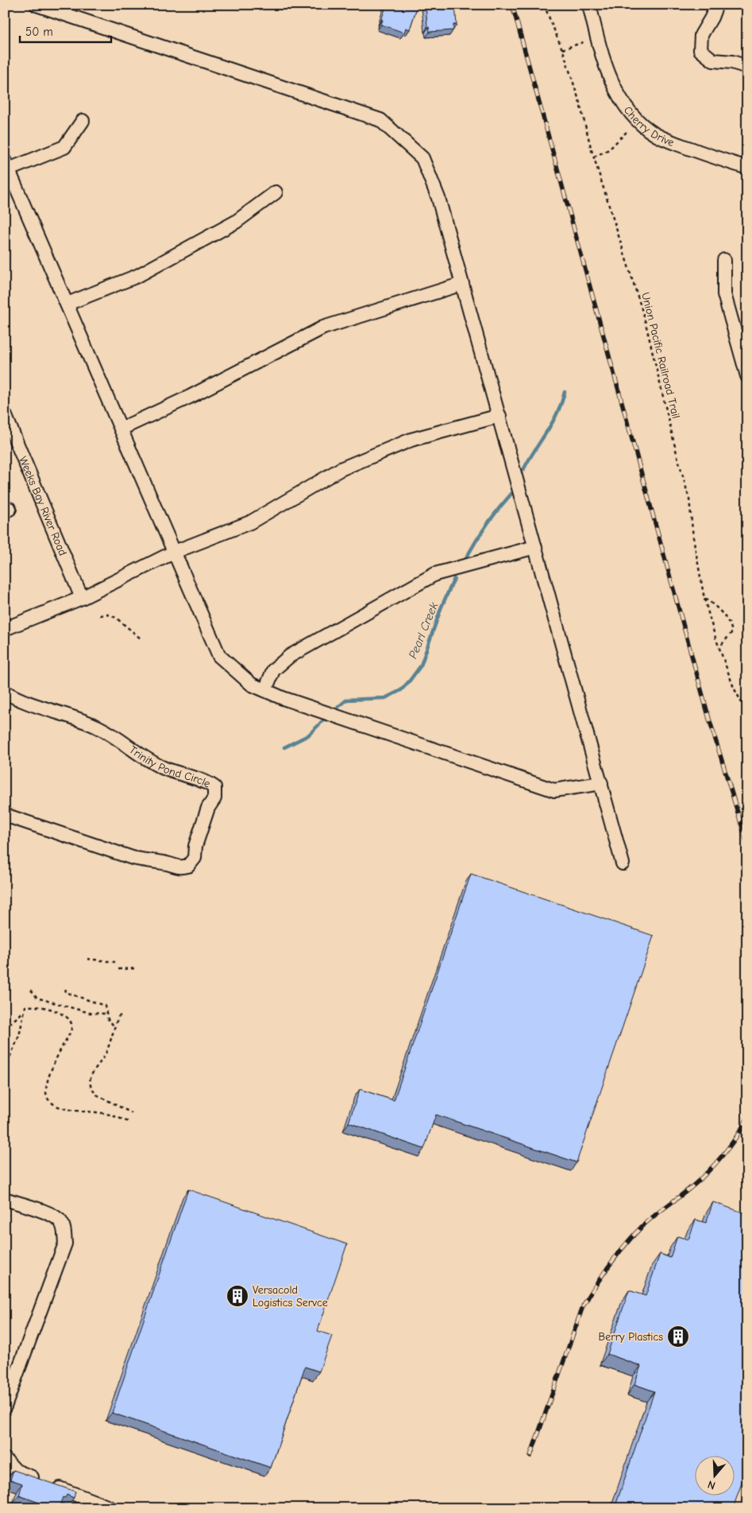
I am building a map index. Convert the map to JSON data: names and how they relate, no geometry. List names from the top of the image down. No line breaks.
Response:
{"streets":{"street":["Cherry Drive","Weeks Bay River Road","Trinity Pond Circle"],"path":["Union Pacific Railroad Trail"]},"water":["Pearl Creek"],"places":{"building":["Versacold Logistics Servce","Berry Plastics"]},"scale_bar":"50 m","north":"bottom"}
